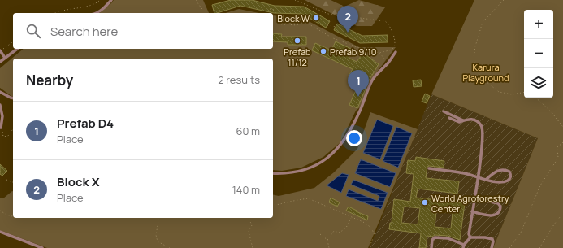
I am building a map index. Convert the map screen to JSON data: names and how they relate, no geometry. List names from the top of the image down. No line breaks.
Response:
{"parks":["Karura Playground"],"places":["Block W","Prefab 11/12","Prefab 9/10","World Agroforestry Center"],"page":{"pins":["2","1"],"map_buttons":["+","−"],"search":"Search here","heading":["Nearby","2 results"],"list":[{"mark":"1","name":"Prefab D4","note":"Place","value":"60 m"},{"mark":"2","name":"Block X","note":"Place","value":"140 m"}]}}
